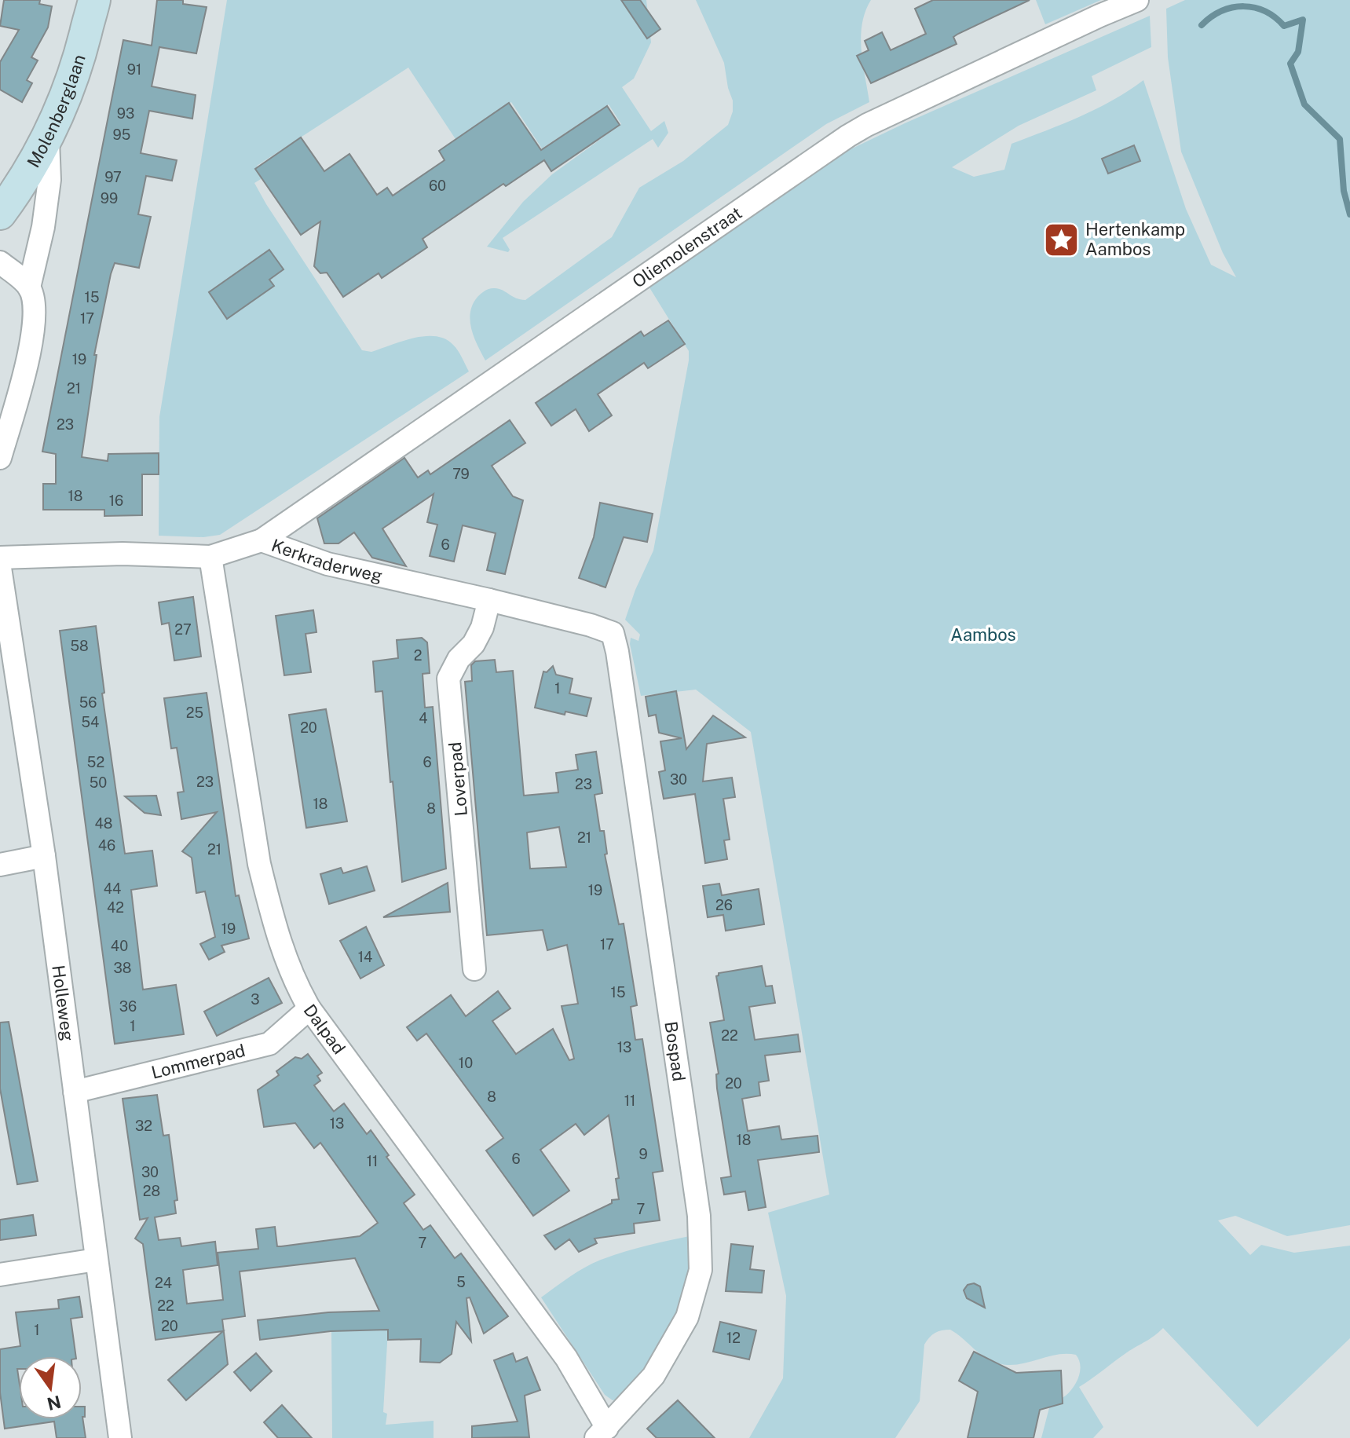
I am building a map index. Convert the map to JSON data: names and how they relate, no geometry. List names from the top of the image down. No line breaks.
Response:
{"streets":{"street":["Molenberglaan","Oliemolenstraat","Kerkraderweg","Loverpad","Holleweg","Dalpad","Bospad","Lommerpad"]},"crossings":[["Oliemolenstraat","Kerkraderweg"],["Kerkraderweg","Loverpad"],["Kerkraderweg","Dalpad"],["Kerkraderweg","Bospad"],["Holleweg","Lommerpad"],["Dalpad","Bospad"],["Dalpad","Lommerpad"]],"parks":["Aambos"],"places":{"place":["Hertenkamp Aambos"]},"house_numbers":["91","93","95","97","60","99","15","17","19","21","23","79","18","16","6","27","58","2","1","56","25","4","54","20","52","6","30","23","50","23","18","8","48","21","46","21","44","19","26","42","19","17","40","14","38","15","3","36","1","22","13","10","20","8","11","13","32","18","9","6","11","30","28","7","7","5","24","22","20","1","12"],"north":"bottom"}
